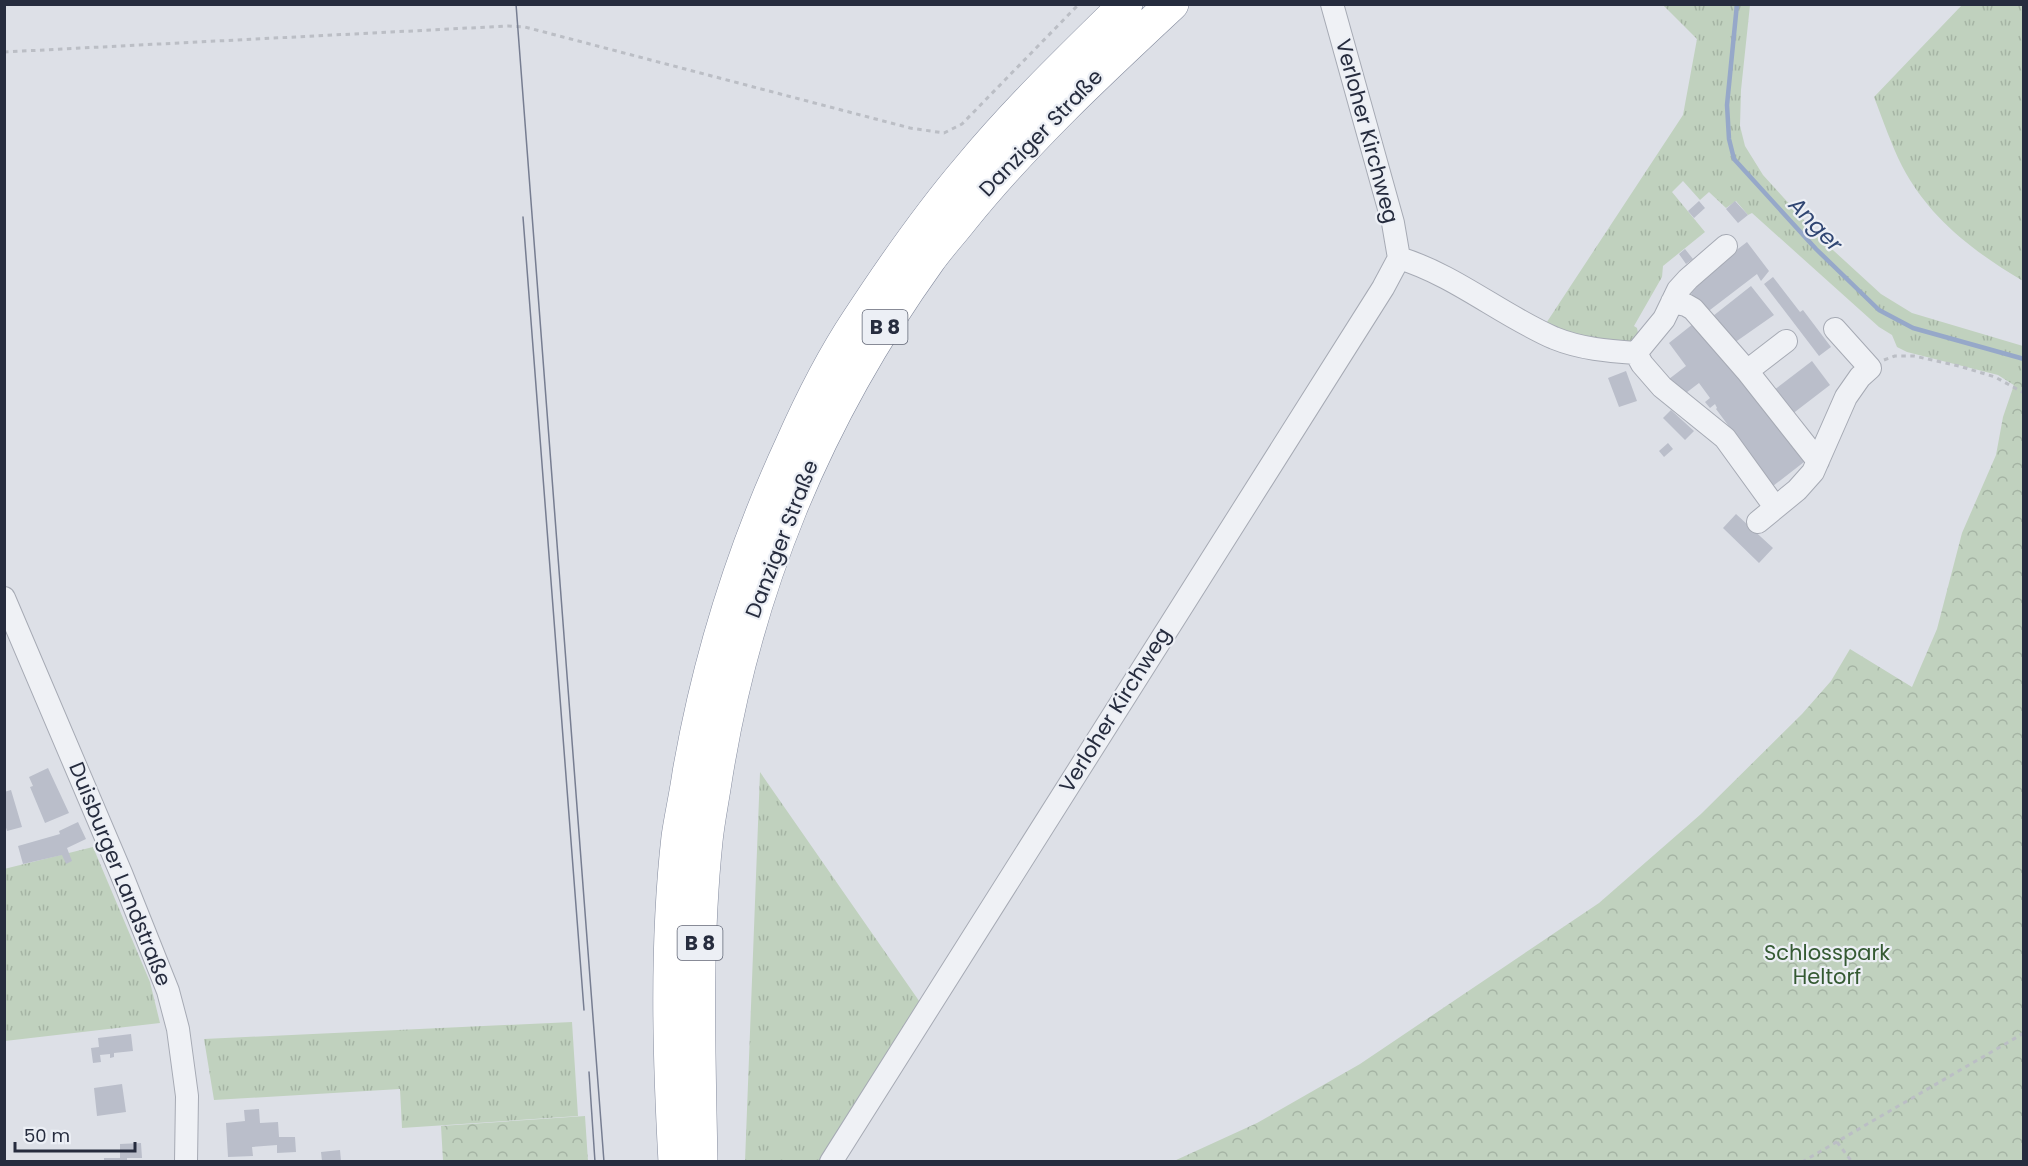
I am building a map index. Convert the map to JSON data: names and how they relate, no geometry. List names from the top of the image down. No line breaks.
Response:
{"streets":{"highway":["Danziger Straße","B 8"],"street":["Verloher Kirchweg","Duisburger Landstraße"]},"water":["Anger"],"parks":["Schlosspark Heltorf"],"scale_bar":"50 m"}
